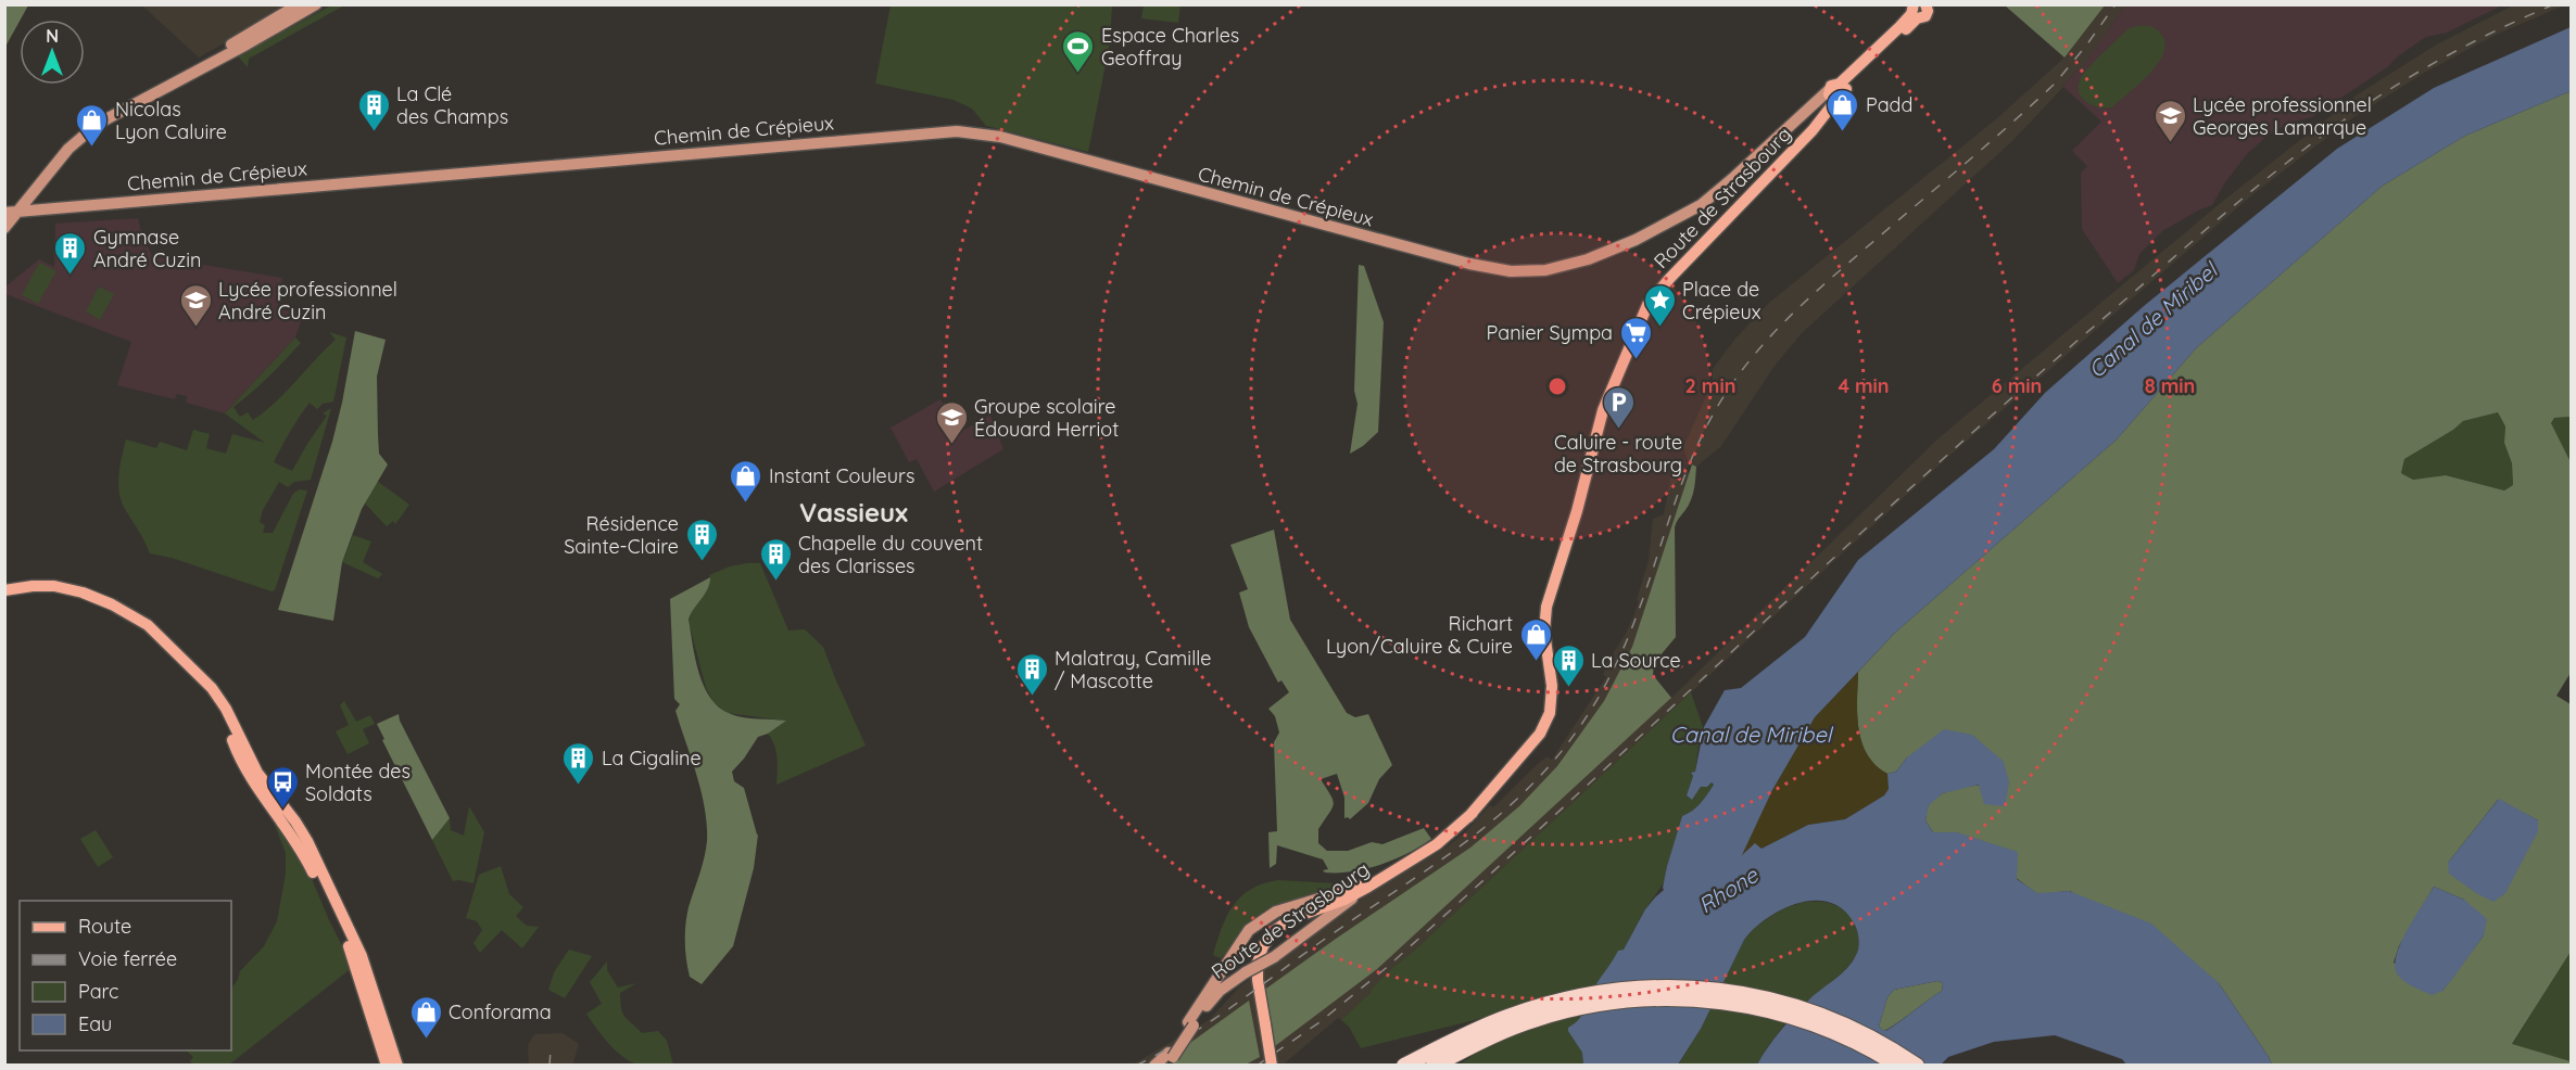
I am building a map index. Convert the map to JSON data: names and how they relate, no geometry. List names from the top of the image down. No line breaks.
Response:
{"streets":{"main road":["Route de Strasbourg"],"street":["Chemin de Crépieux"]},"crossings":[["Chemin de Crépieux","Route de Strasbourg"]],"districts":["Vassieux"],"water":["Canal de Miribel","Rhone"],"places":{"sports":["Espace Charles Geoffray"],"building":["La Clé des Champs","Gymnase André Cuzin","Résidence Sainte-Claire","Chapelle du couvent des Clarisses","La Source","Malatray, Camille / Mascotte","La Cigaline"],"shop":["Padd","Nicolas Lyon Caluire","Instant Couleurs","Richart Lyon/Caluire & Cuire","Conforama"],"school or university":["Lycée professionnel Georges Lamarque","Lycée professionnel André Cuzin","Groupe scolaire Édouard Herriot"],"place":["Place de Crépieux"],"supermarket":["Panier Sympa"],"parking":["Caluire - route de Strasbourg"],"bus stop":["Montée des Soldats"]},"legend":["Route","Voie ferrée","Parc","Eau"],"north":"top","rings":["2 min","4 min","6 min","8 min"]}
